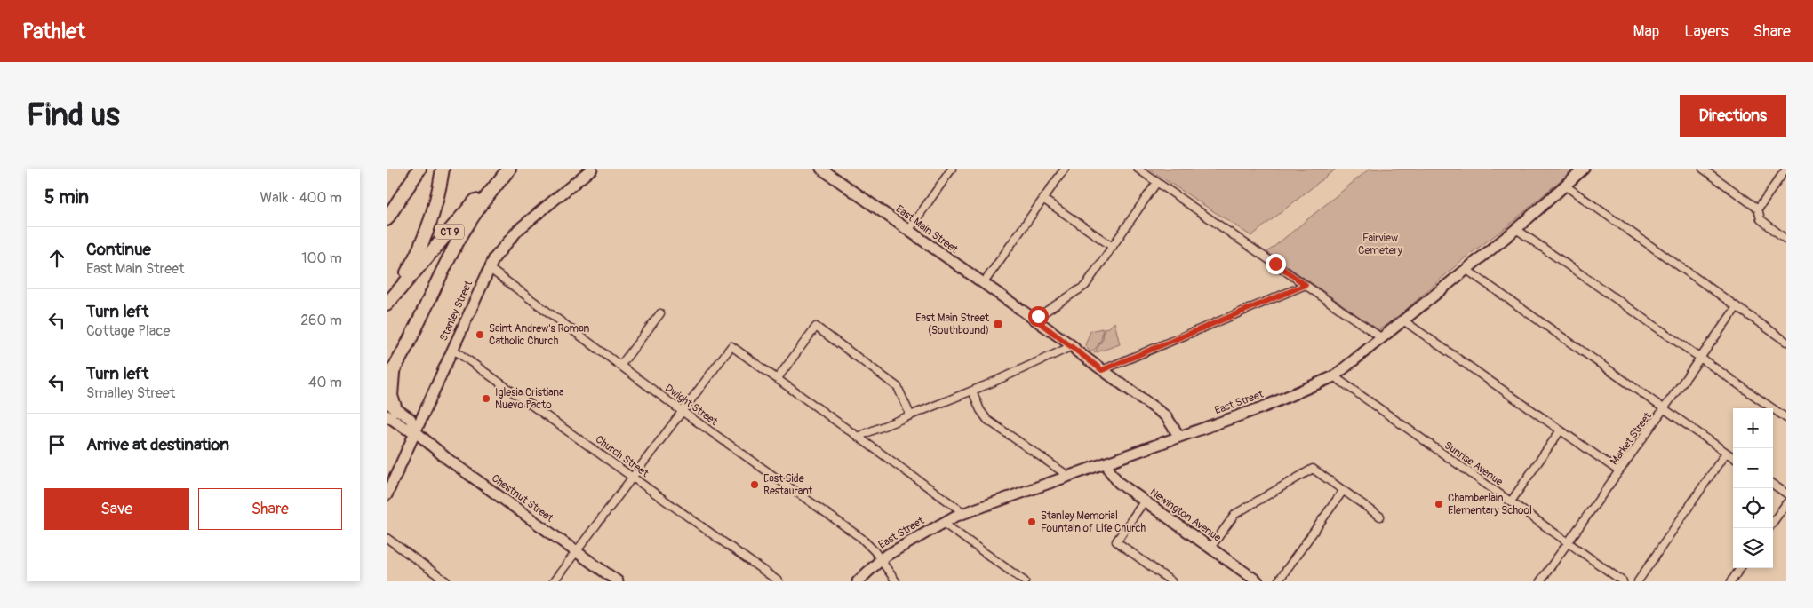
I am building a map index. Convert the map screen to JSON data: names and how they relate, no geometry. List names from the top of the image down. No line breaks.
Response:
{"streets":{"highway":["CT 9"],"main road":["East Main Street","Stanley Street","East Street","Chestnut Street","Newington Avenue"],"street":["Dwight Street","Market Street","Church Street","Sunrise Avenue"]},"crossings":[["East Main Street","East Street"],["Stanley Street","Dwight Street"],["Stanley Street","Church Street"],["Stanley Street","Chestnut Street"],["East Street","Dwight Street"],["East Street","Sunrise Avenue"],["East Street","Newington Avenue"],["Market Street","Sunrise Avenue"]],"parks":["Fairview Cemetery"],"places":{"transit":["East Main Street (Southbound)"],"other":["Saint Andrew's Roman Catholic Church","Iglesia Cristiana Nuevo Pacto","East Side Restaurant","Chamberlain Elementary School","Stanley Memorial Fountain of Life Church"]},"page":{"header":"Pathlet","nav":["Map","Layers","Share"],"buttons":["Directions",["Save","Share"]],"title":"Find us","heading":["5 min","Walk · 400 m"],"list":[["Continue","East Main Street","100 m"],["Turn left","Cottage Place","260 m"],["Turn left","Smalley Street","40 m"],"Arrive at destination"],"map_buttons":["+","−"]}}
